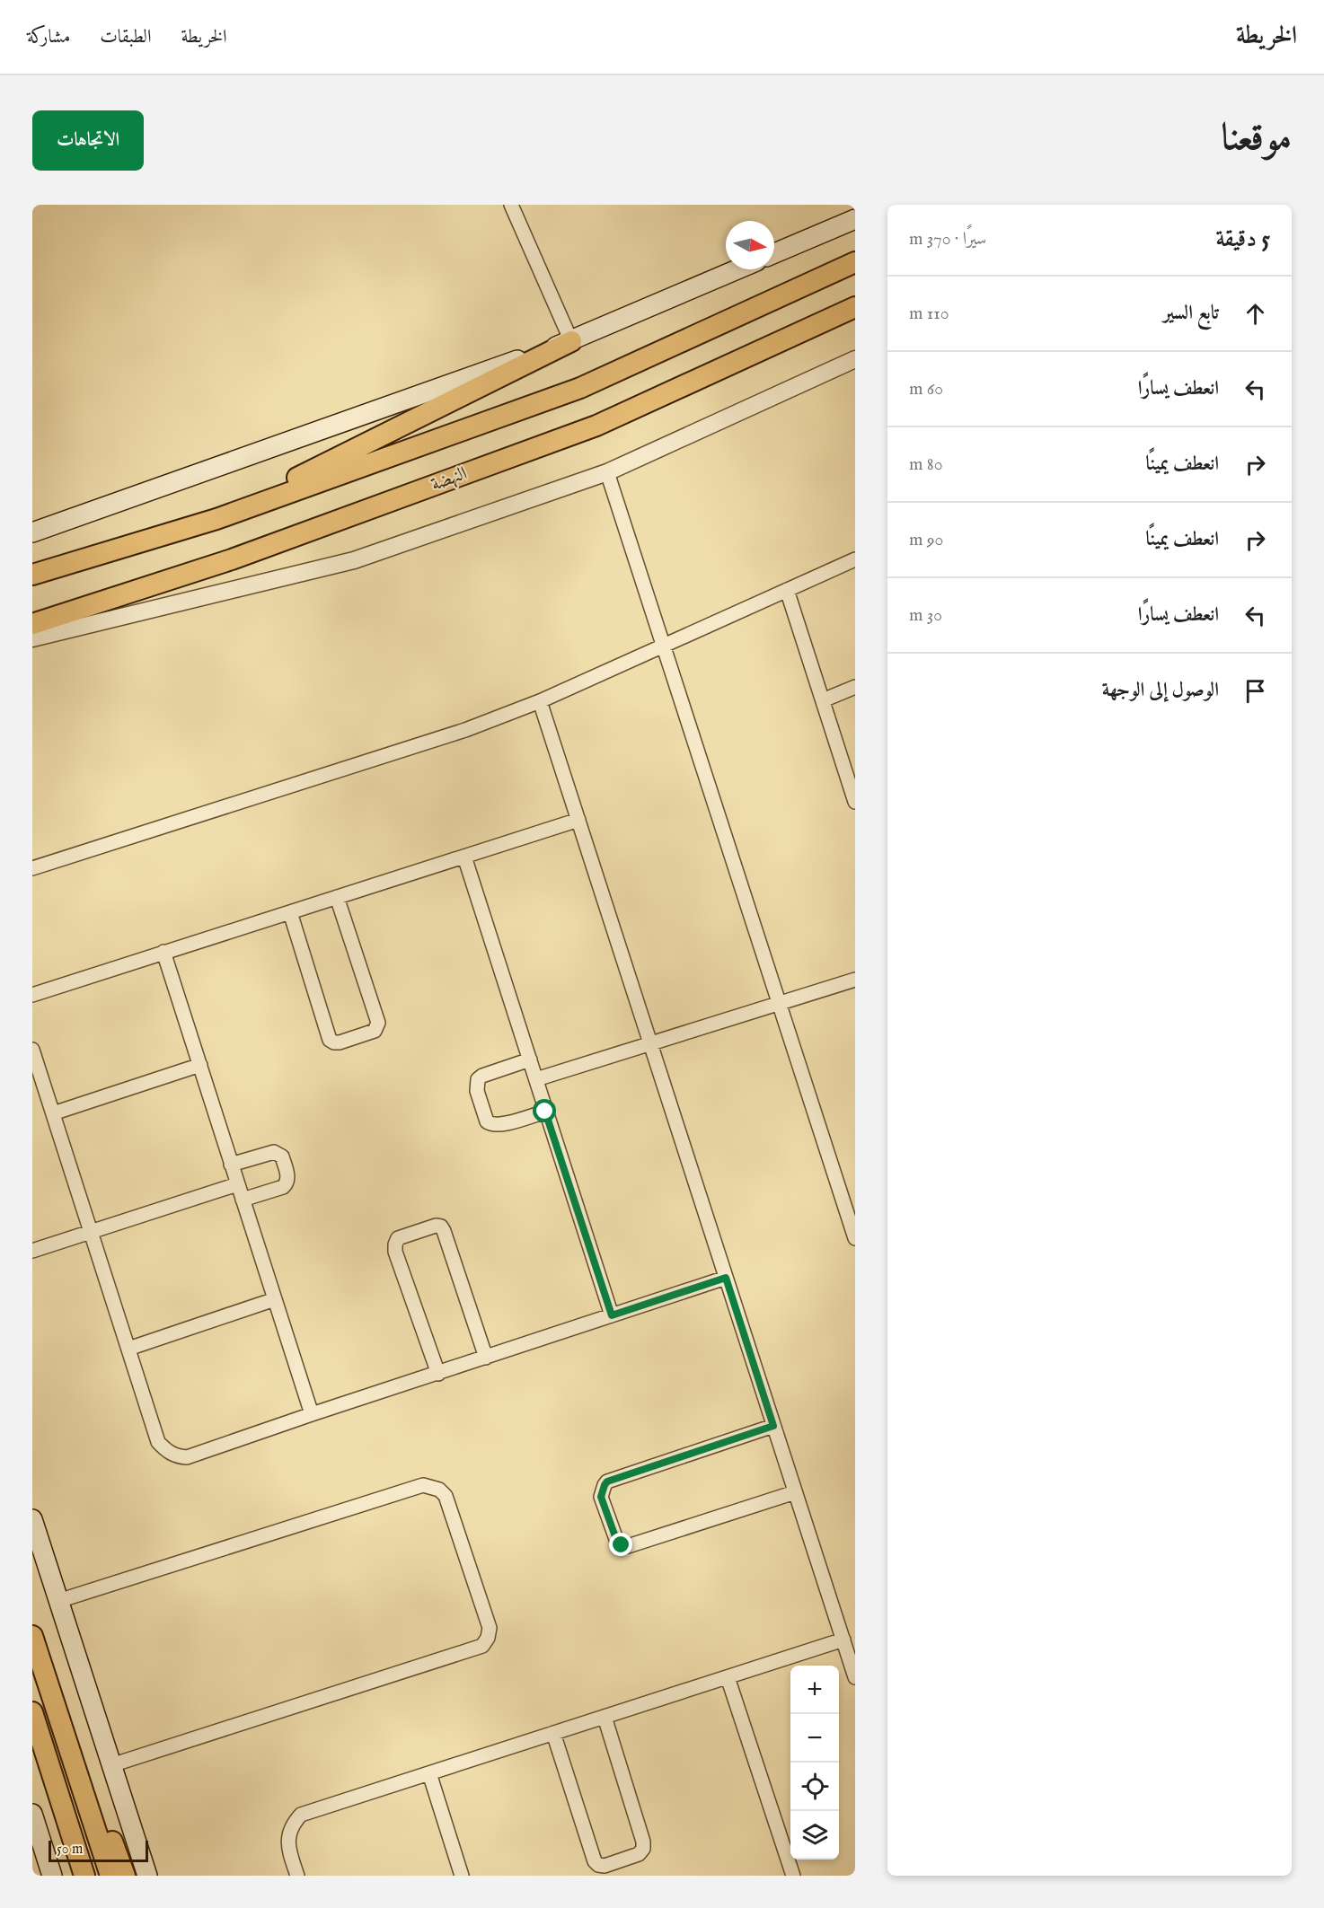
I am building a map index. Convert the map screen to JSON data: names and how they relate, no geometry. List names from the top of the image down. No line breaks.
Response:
{"streets":{"main road":["النهضة"]},"scale_bar":"50 m","north":"right","page":{"header":"الخريطة","nav":["الخريطة","الطبقات","مشاركة"],"title":"موقعنا","buttons":"الاتجاهات","heading":["5 دقيقة","سيرًا · 370 m"],"list":[["تابع السير","110 m"],["انعطف يسارًا","60 m"],["انعطف يمينًا","80 m"],["انعطف يمينًا","90 m"],["انعطف يسارًا","30 m"],"الوصول إلى الوجهة"],"map_buttons":["+","−"],"scale":"50 m"}}
